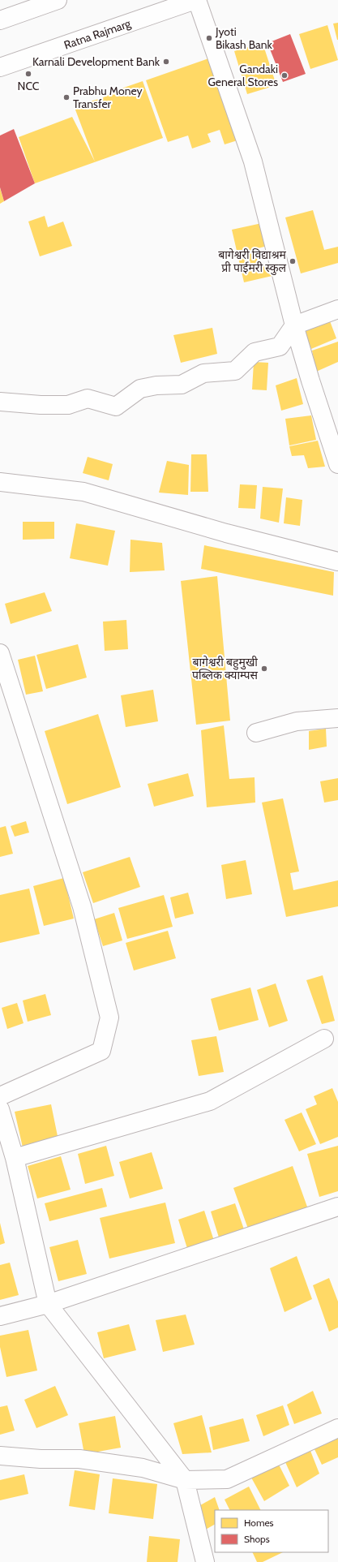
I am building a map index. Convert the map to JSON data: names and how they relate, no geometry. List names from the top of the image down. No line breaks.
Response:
{"streets":{"main road":["Ratna Rajmarg"]},"places":["Jyoti Bikash Bank","Karnali Development Bank","NCC","Gandaki General Stores","Prabhu Money Transfer","बागेश्वरी विद्याश्रम प्री पाईमरी स्कुल","बागेश्वरी बहुमुखी पब्लिक क्याम्पस"],"legend":["Homes","Shops"]}
